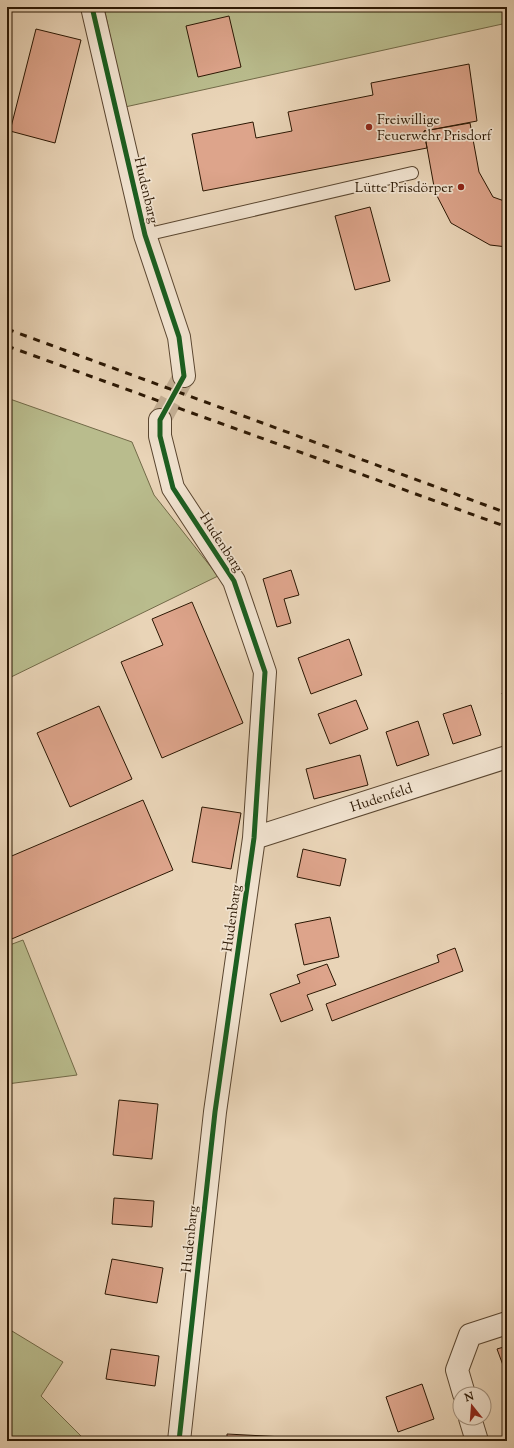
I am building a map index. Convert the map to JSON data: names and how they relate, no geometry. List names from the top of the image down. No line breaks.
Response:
{"streets":{"street":["Hudenbarg","Hudenfeld"]},"crossings":[["Hudenbarg","Hudenfeld"]],"places":["Freiwillige Feuerwehr Prisdorf","Lütte Prisdörper"],"north":"top"}
